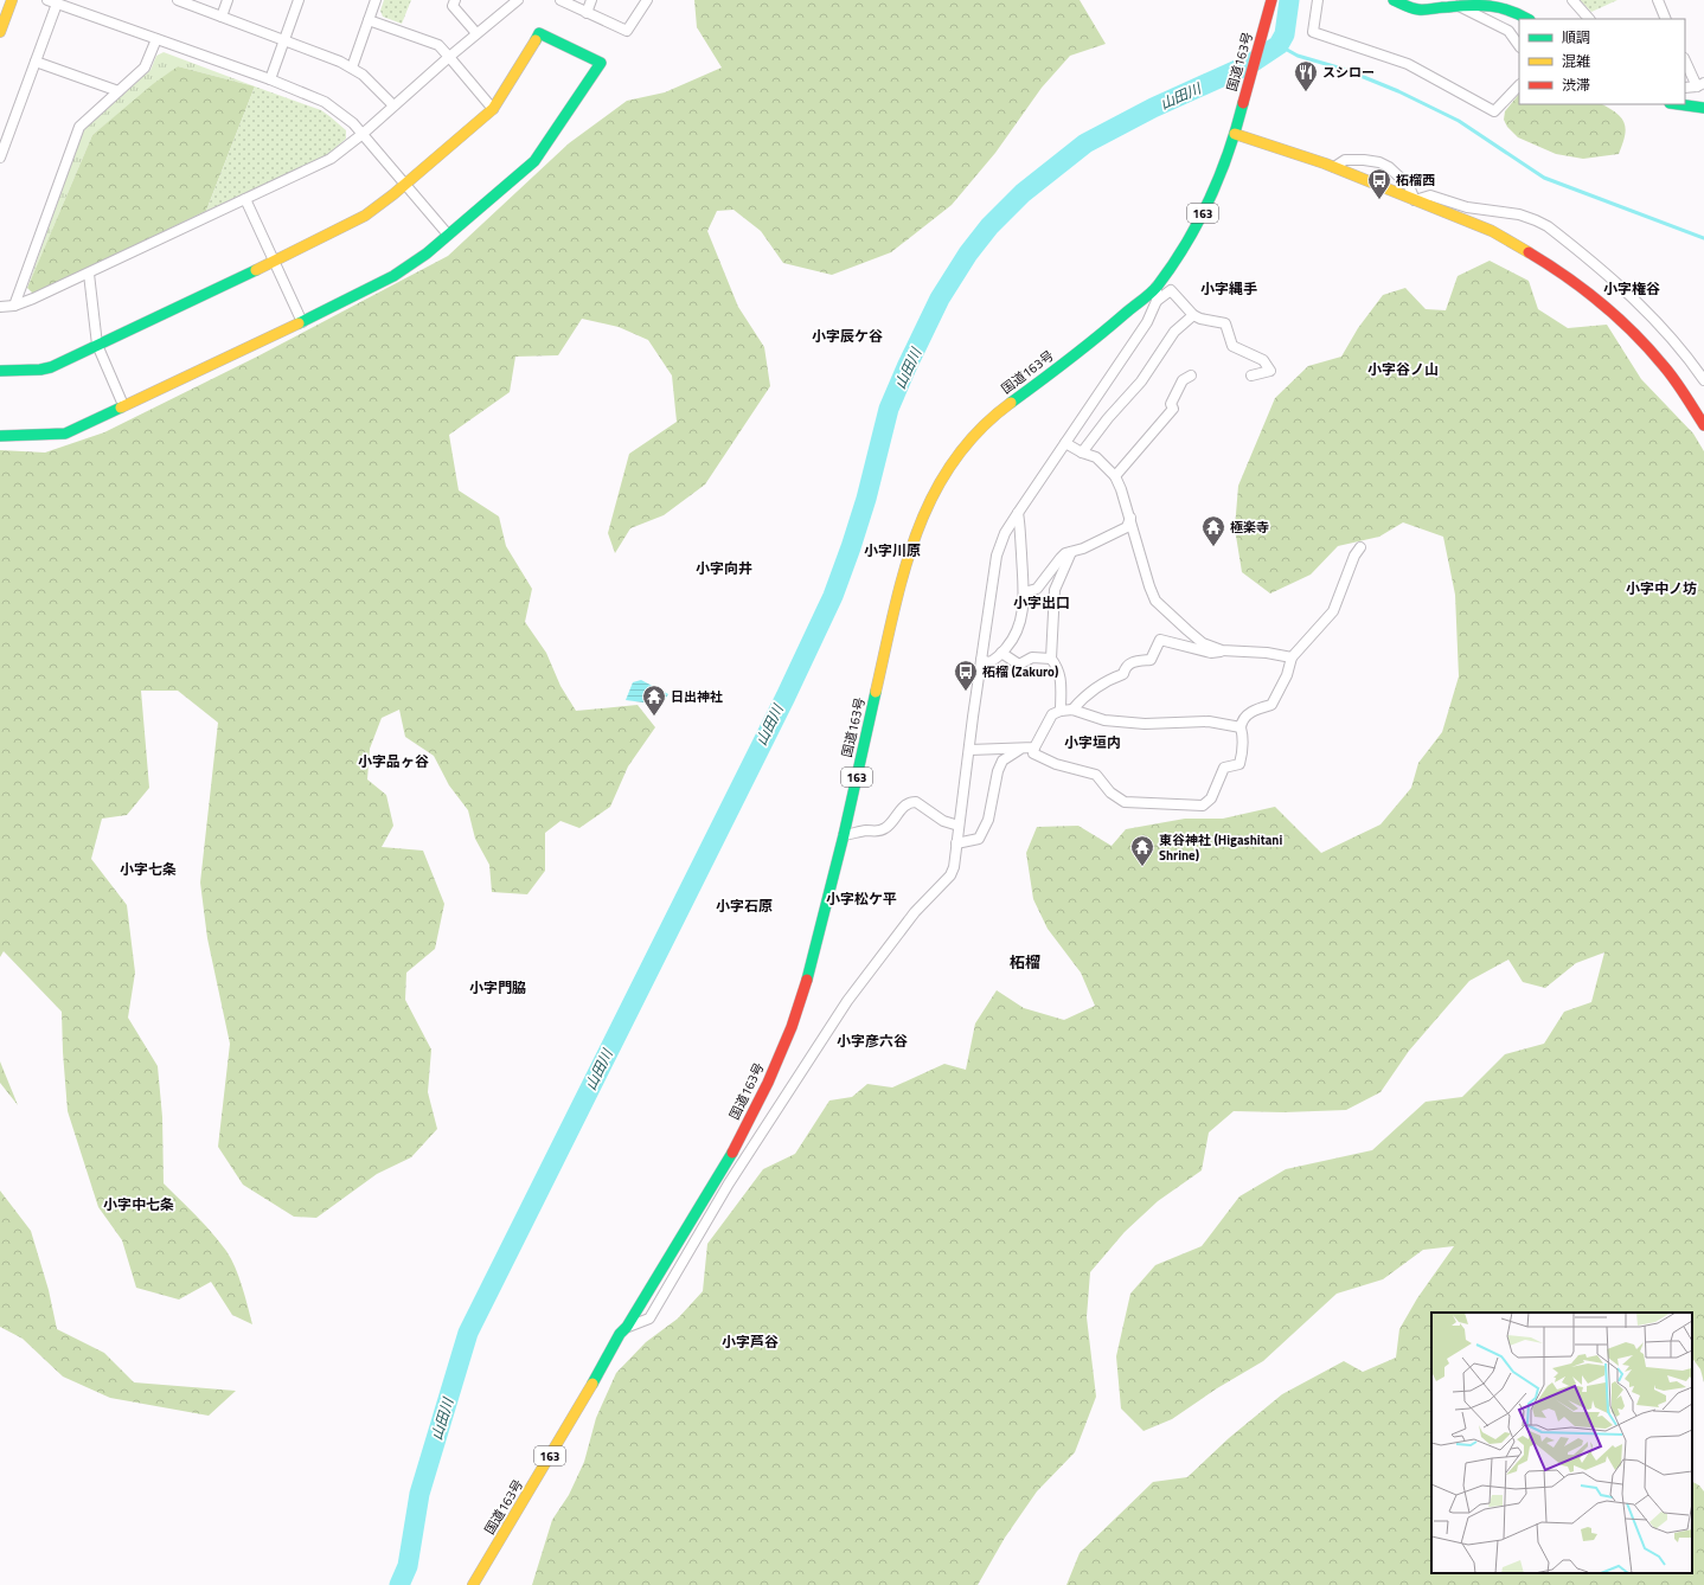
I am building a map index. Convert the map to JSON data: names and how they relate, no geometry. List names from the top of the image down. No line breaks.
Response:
{"streets":{"main road":["国道163号","163"]},"districts":["小字縄手","小字権谷","小字辰ケ谷","小字谷ノ山","小字川原","小字向井","小字中ノ坊","小字出口","小字垣内","小字品ヶ谷","小字七条","小字松ケ平","小字石原","柘榴","小字門脇","小字彦六谷","小字中七条","小字芦谷"],"water":["山田川"],"places":{"restaurant":["スシロー"],"bus stop":["柘榴西","柘榴 (Zakuro)"],"temple":["極楽寺","日出神社","東谷神社 (Higashitani Shrine)"]},"legend":["順調","混雑","渋滞"]}
